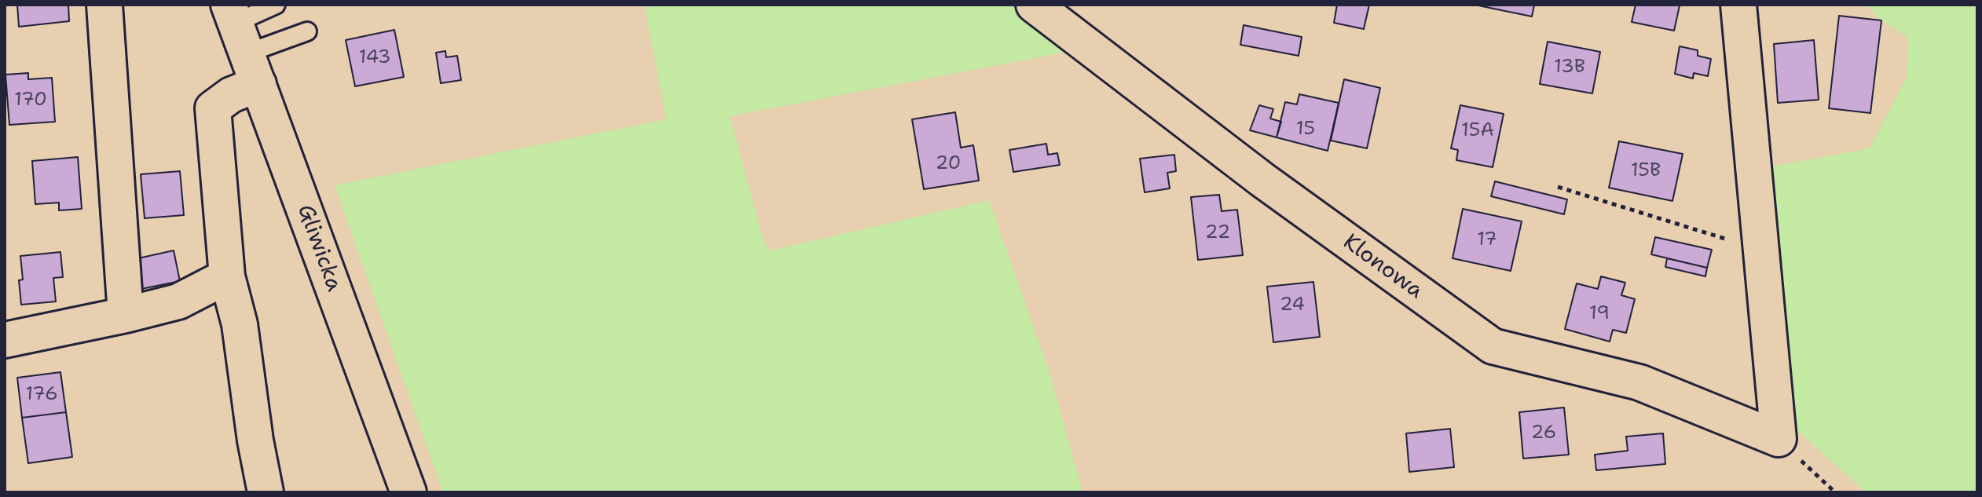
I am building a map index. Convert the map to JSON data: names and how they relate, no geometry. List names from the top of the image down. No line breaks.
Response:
{"streets":{"street":["Gliwicka","Klonowa"]},"house_numbers":["143","13B","170","15","15A","20","15B","22","17","24","19","176","26"]}
